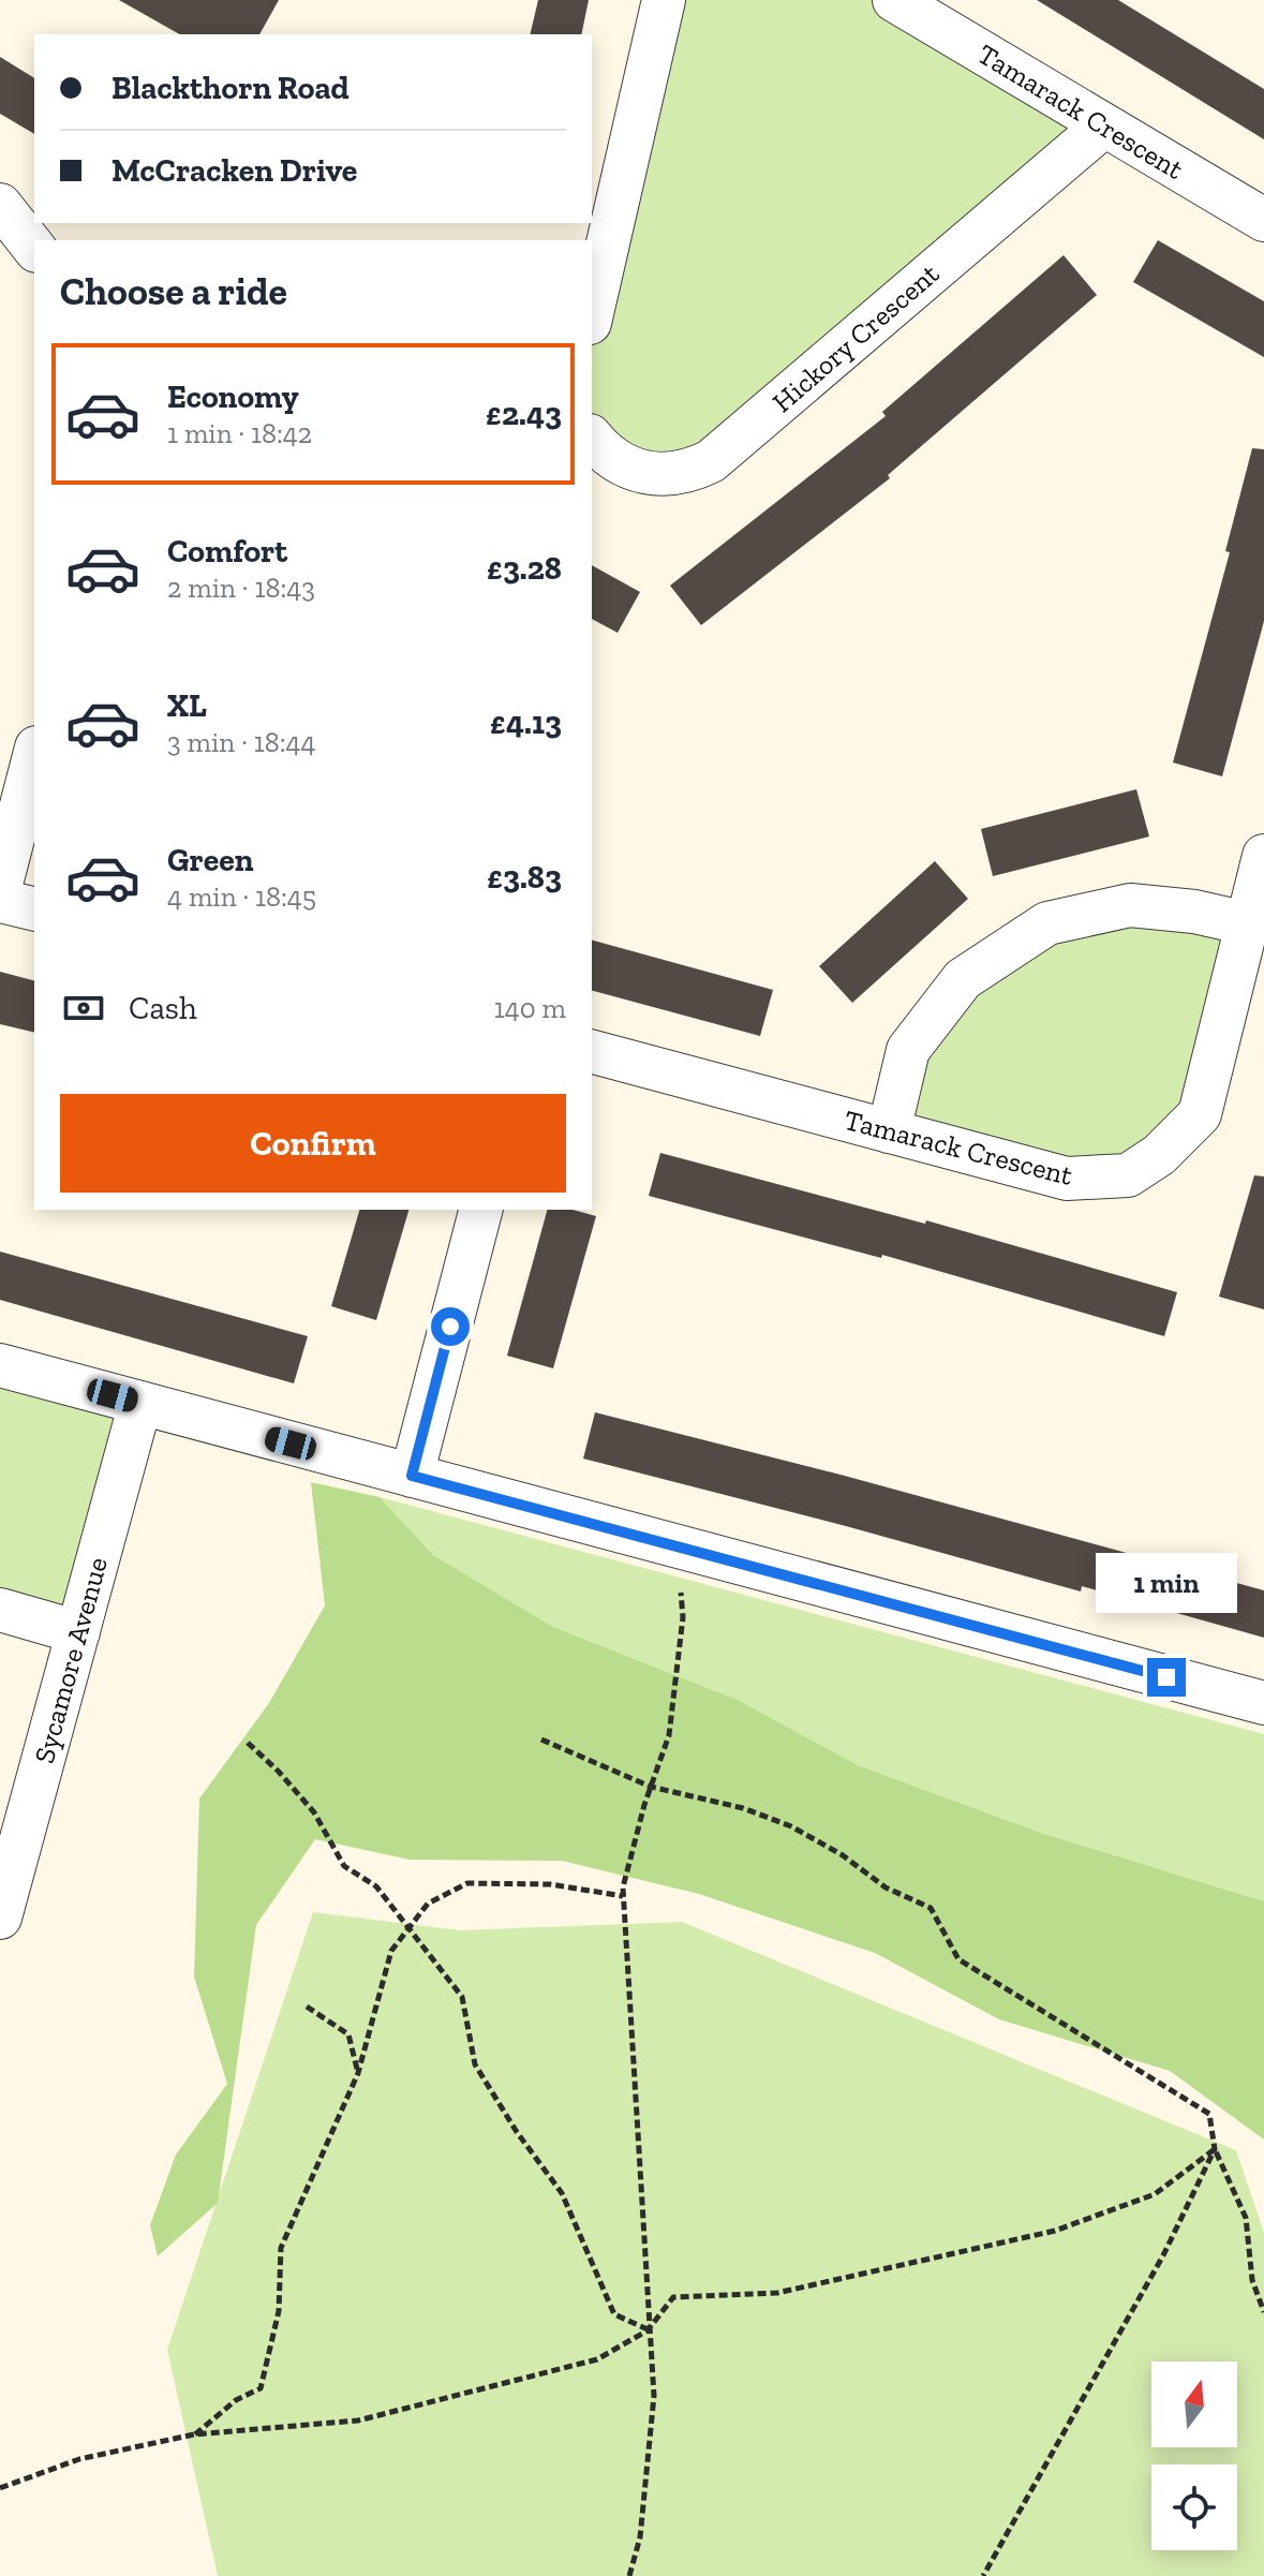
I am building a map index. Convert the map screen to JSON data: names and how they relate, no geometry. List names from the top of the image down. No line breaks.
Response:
{"streets":{"street":["Tamarack Crescent","Hickory Crescent","Sycamore Avenue"]},"crossings":[["Tamarack Crescent","Hickory Crescent"]],"north":"top","page":{"banner":["Blackthorn Road","McCracken Drive"],"heading":"Choose a ride","list":[{"name":"Economy","note":"1 min · 18:42","value":"£2.43"},{"name":"Comfort","note":"2 min · 18:43","value":"£3.28"},{"name":"XL","note":"3 min · 18:44","value":"£4.13"},{"name":"Green","note":"4 min · 18:45","value":"£3.83"}],"pay":["Cash","140 m"],"buttons":"Confirm","bubble":"1 min"}}
